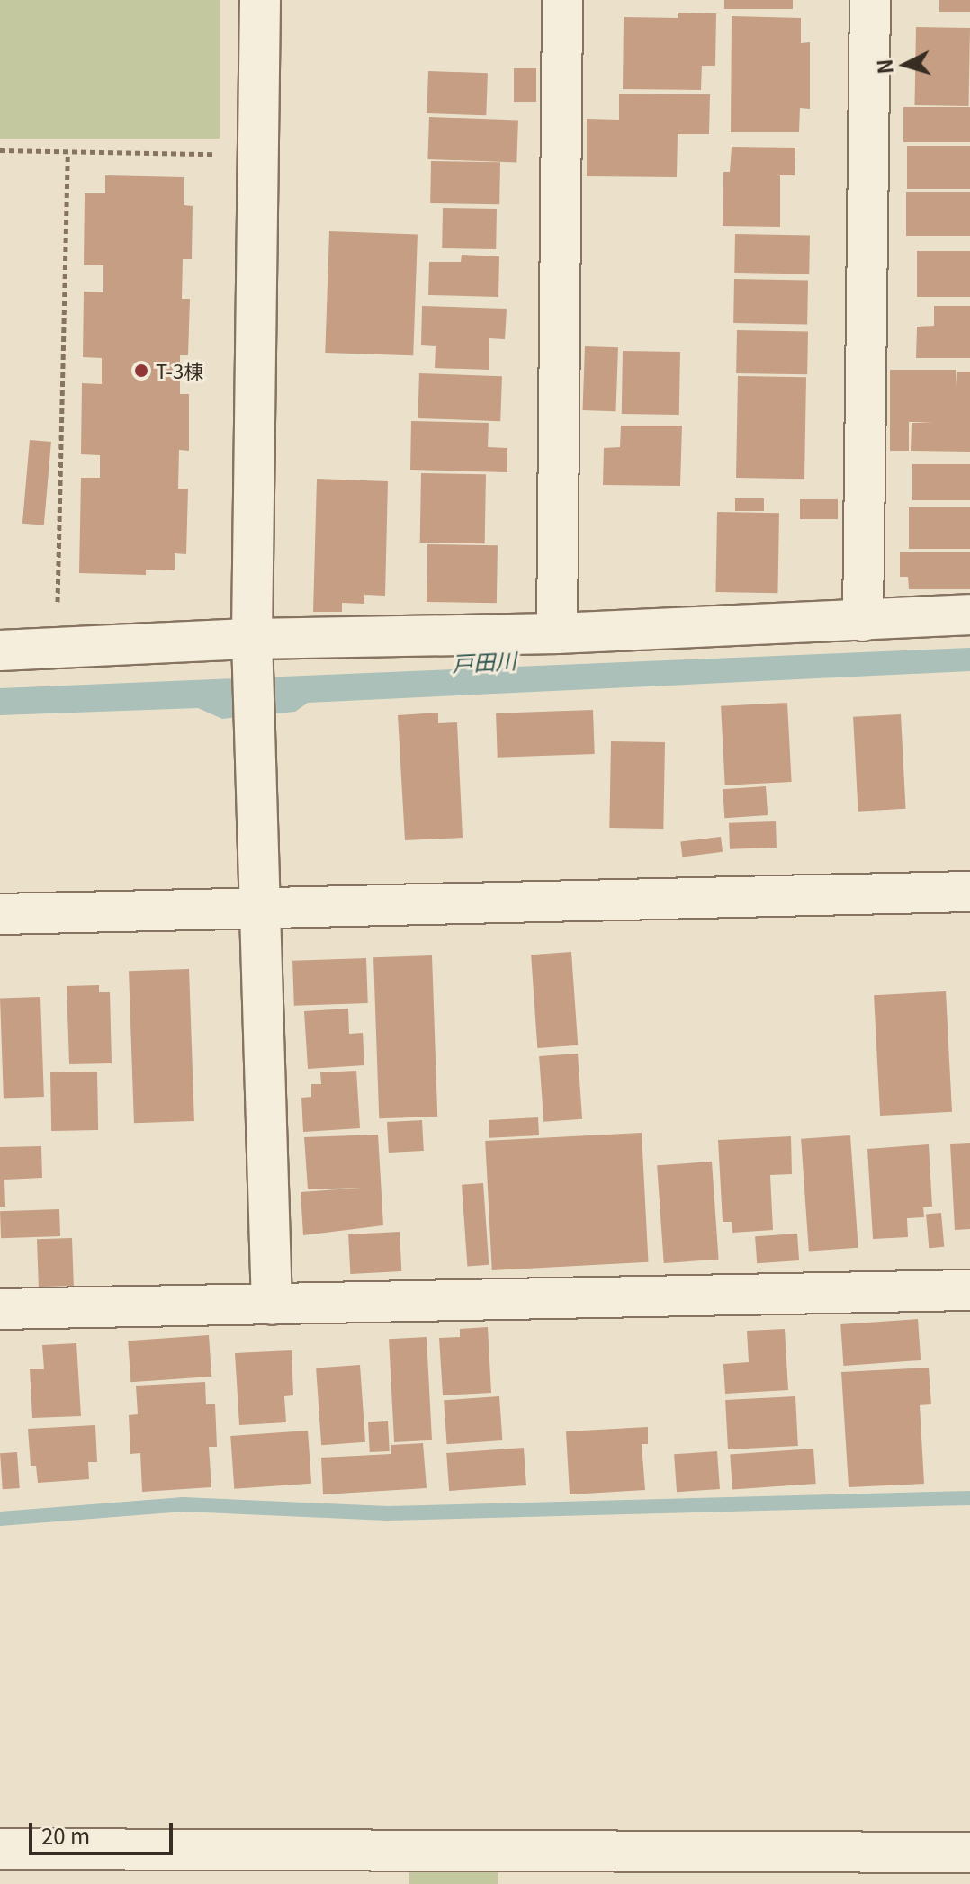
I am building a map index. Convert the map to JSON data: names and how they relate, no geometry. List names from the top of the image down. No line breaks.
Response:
{"water":["戸田川"],"places":["T-3棟"],"scale_bar":"20 m","north":"left"}
